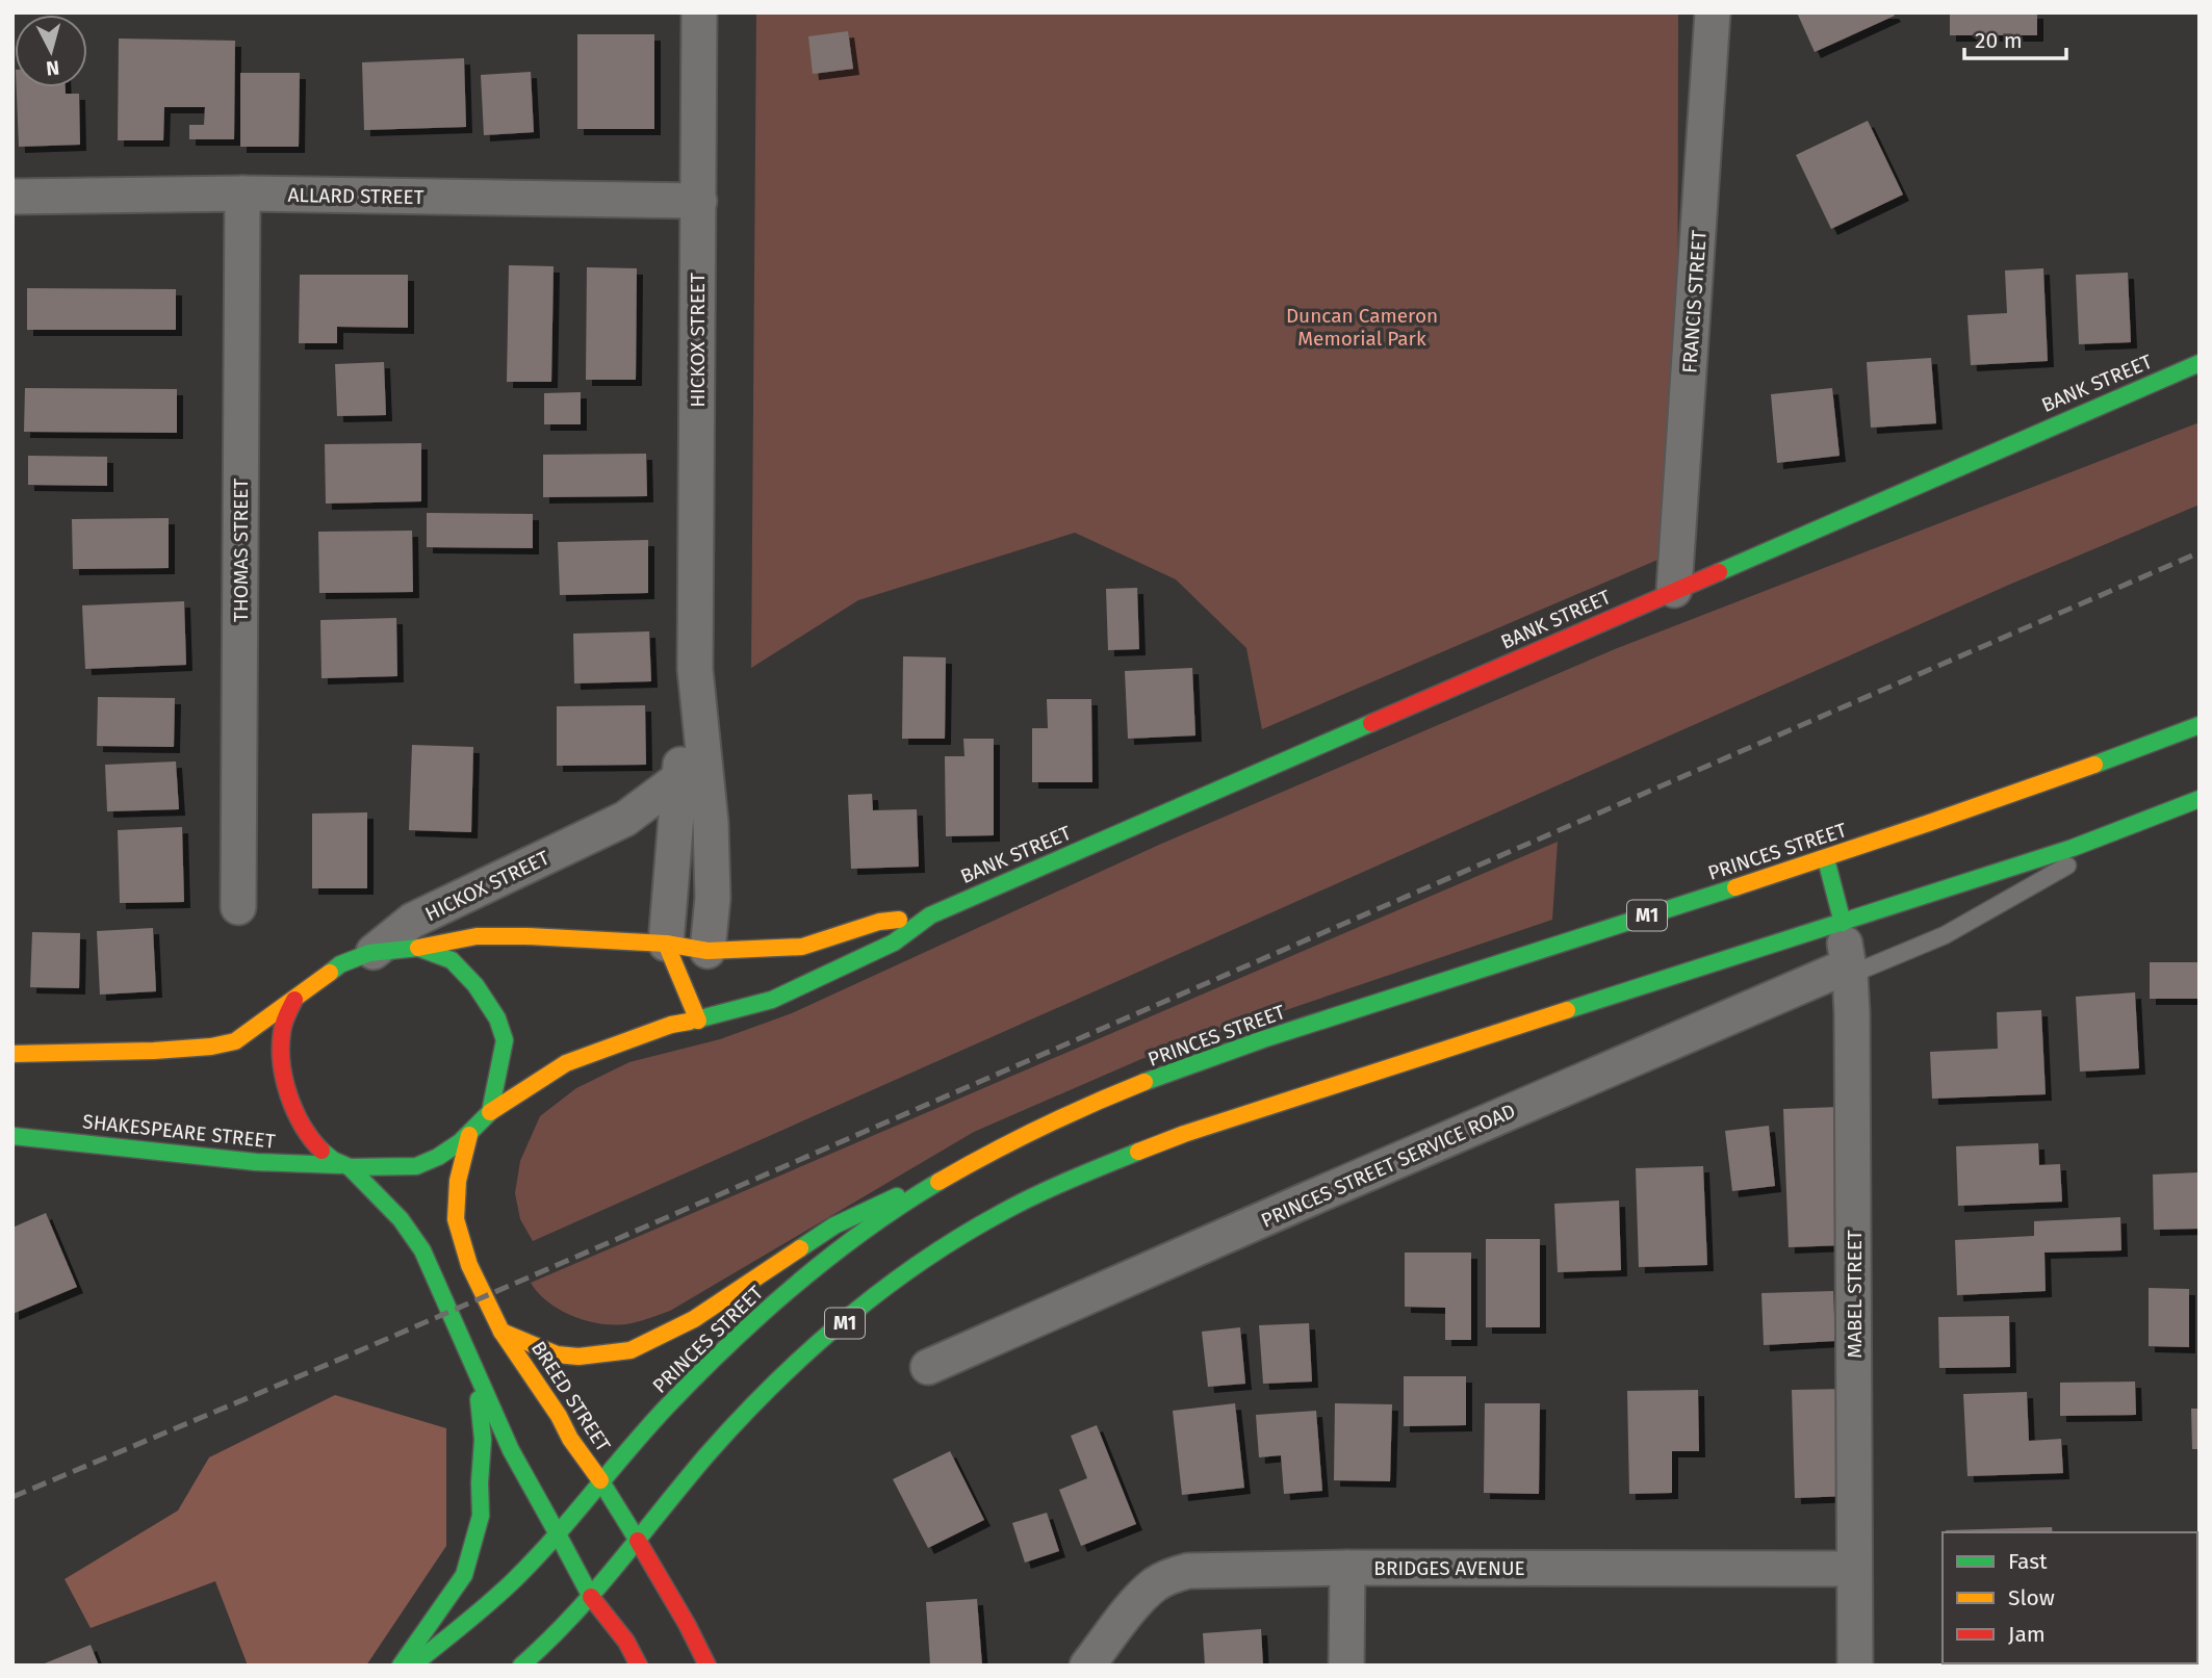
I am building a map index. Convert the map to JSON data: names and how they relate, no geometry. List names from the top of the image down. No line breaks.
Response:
{"streets":{"main road":["HICKOX STREET","BANK STREET","PRINCES STREET","M1","SHAKESPEARE STREET","BREED STREET"],"street":["ALLARD STREET","FRANCIS STREET","THOMAS STREET","PRINCES STREET SERVICE ROAD","MABEL STREET","BRIDGES AVENUE"]},"crossings":[["ALLARD STREET","HICKOX STREET"],["ALLARD STREET","THOMAS STREET"],["FRANCIS STREET","BANK STREET"],["HICKOX STREET","BANK STREET"],["HICKOX STREET","SHAKESPEARE STREET"],["HICKOX STREET","BREED STREET"],["BANK STREET","SHAKESPEARE STREET"],["BANK STREET","BREED STREET"],["PRINCES STREET","BREED STREET"],["M1","PRINCES STREET SERVICE ROAD"],["M1","MABEL STREET"],["M1","BREED STREET"],["SHAKESPEARE STREET","BREED STREET"],["PRINCES STREET SERVICE ROAD","MABEL STREET"],["MABEL STREET","BRIDGES AVENUE"]],"parks":["Duncan Cameron Memorial Park"],"legend":["Fast","Slow","Jam"],"scale_bar":"20 m","north":"bottom"}
